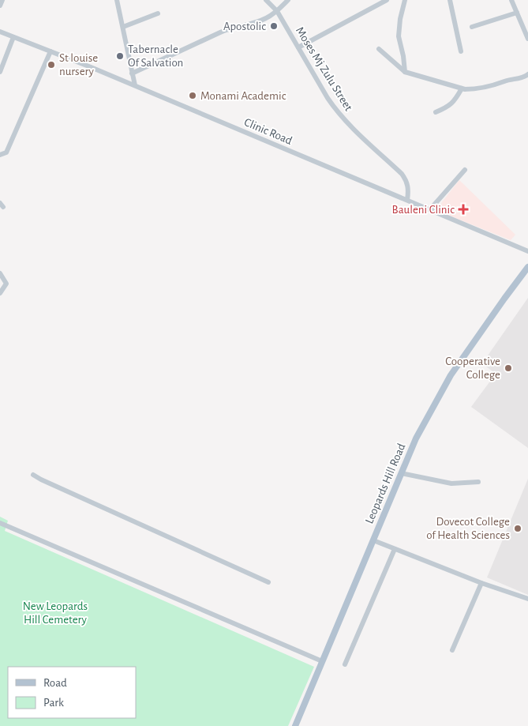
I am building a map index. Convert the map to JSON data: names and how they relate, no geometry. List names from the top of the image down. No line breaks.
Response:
{"streets":{"main road":["Leopards Hill Road"],"street":["Moses Mj Zulu Street","Clinic Road"]},"crossings":[["Moses Mj Zulu Street","Clinic Road"]],"parks":["New Leopards Hill Cemetery"],"places":{"other":["Apostolic","Tabernacle Of Salvation","St louise nursery","Monami Academic","Cooperative College","Dovecot College of Health Sciences"],"health":["Bauleni Clinic"]},"legend":["Road","Park"]}
